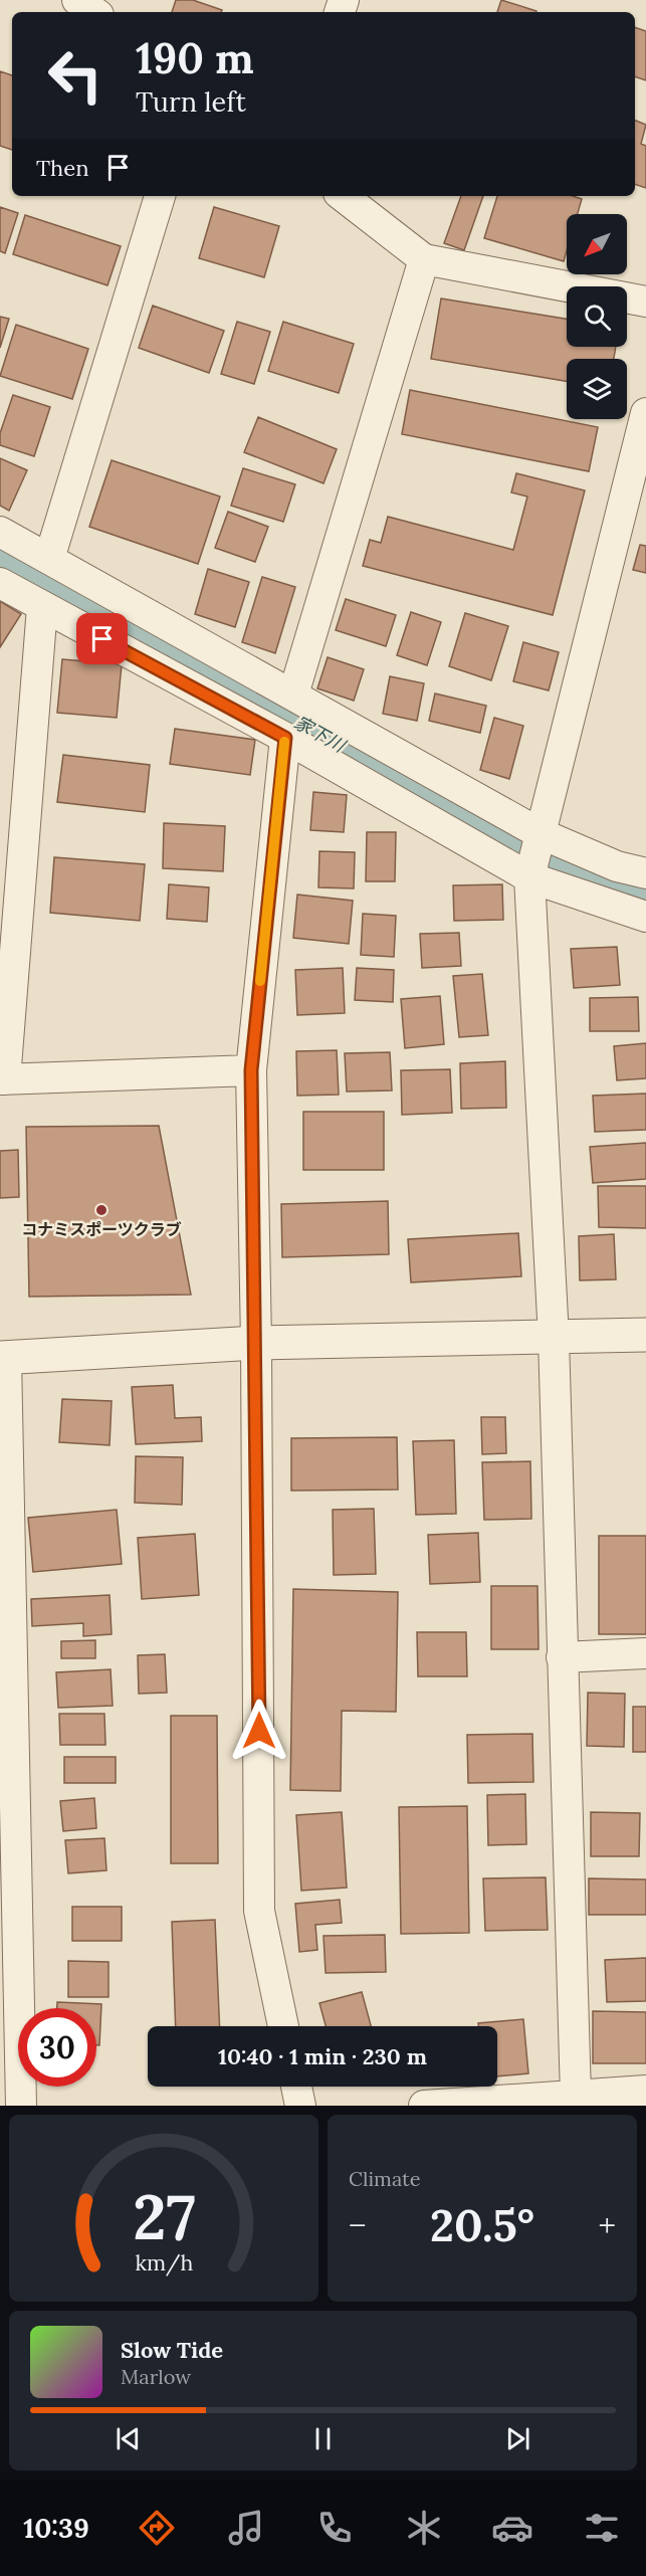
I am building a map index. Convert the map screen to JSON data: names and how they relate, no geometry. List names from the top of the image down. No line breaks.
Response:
{"water":["家下川"],"places":["コナミスポーツクラブ"],"north":"bottom left","page":{"turn":["190 m","Turn left"],"then":"Then","limit":"30","trip":"10:40 · 1 min · 230 m","tile":"Climate","heat":["−","20.5°","+"],"song":["Slow Tide","Marlow"],"tabs":"10:39","gauge":["27","km/h"]}}
